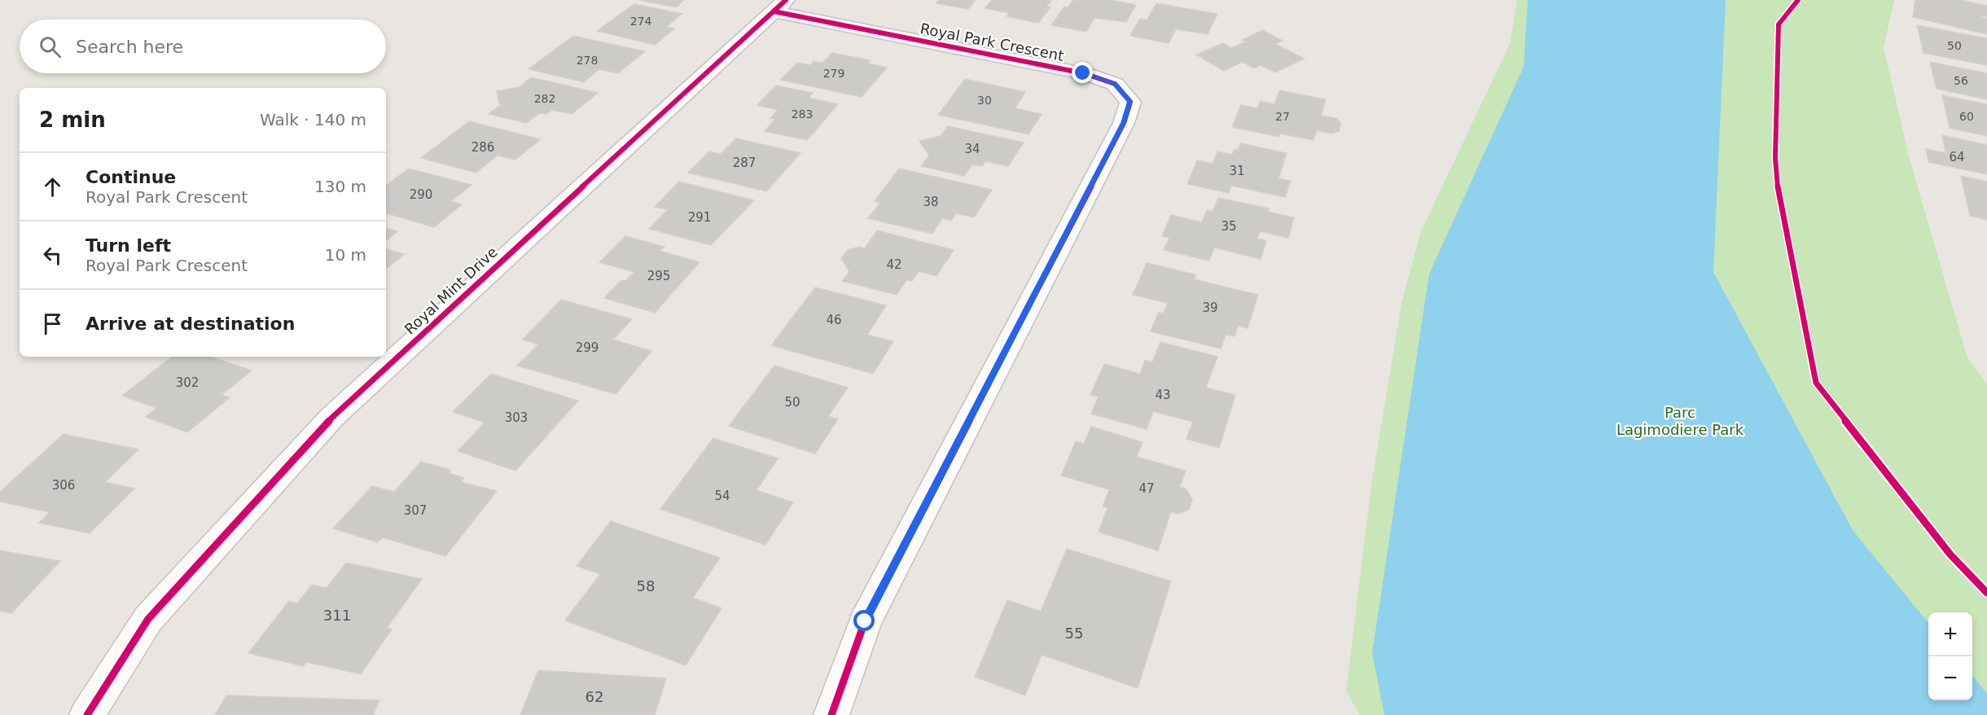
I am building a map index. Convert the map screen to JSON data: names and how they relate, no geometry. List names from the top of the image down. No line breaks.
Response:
{"streets":{"street":["Royal Park Crescent","Royal Mint Drive"]},"crossings":[["Royal Park Crescent","Royal Mint Drive"]],"parks":["Parc Lagimodiere Park"],"house_numbers":["274","50","278","279","56","282","30","283","27","60","286","34","64","287","31","290","38","291","35","42","295","39","46","299","302","43","50","303","306","47","54","307","58","311","55","62"],"page":{"search":"Search here","heading":["2 min","Walk · 140 m"],"list":[["Continue","Royal Park Crescent","130 m"],["Turn left","Royal Park Crescent","10 m"],"Arrive at destination"],"map_buttons":["+","−"]}}
